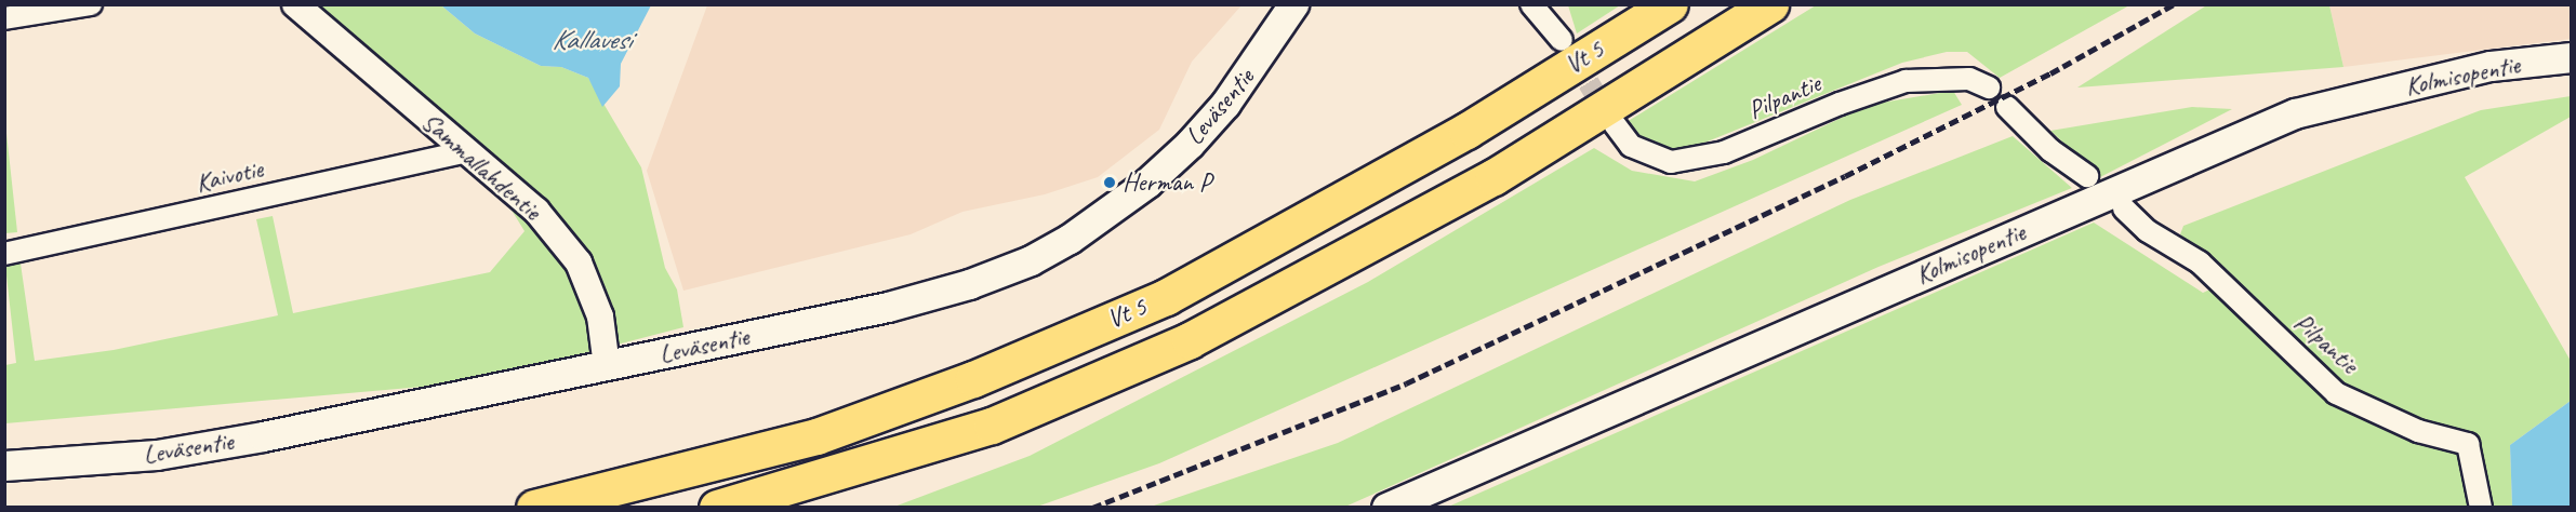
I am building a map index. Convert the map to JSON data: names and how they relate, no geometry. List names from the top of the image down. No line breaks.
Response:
{"streets":{"highway":["Vt 5"],"main road":["Kolmisopentie","Leväsentie"],"street":["Pilpantie","Sammallahdentie","Kaivotie"]},"crossings":[["Leväsentie","Sammallahdentie"],["Sammallahdentie","Kaivotie"]],"water":["Kallavesi"],"places":["Herman P"]}
